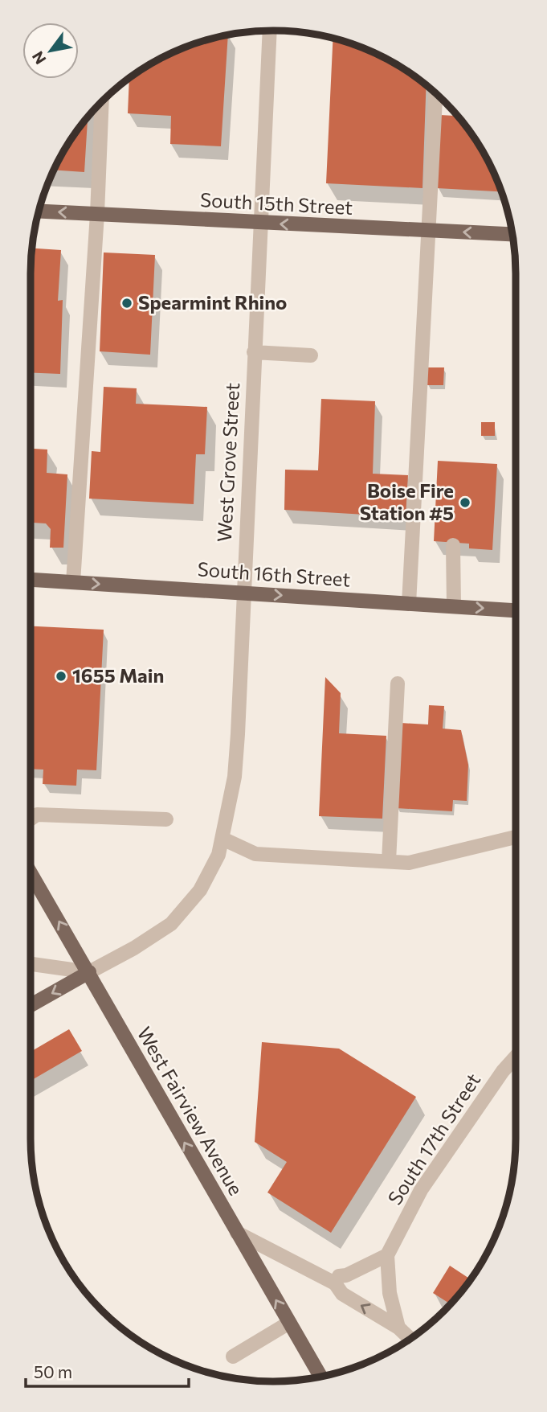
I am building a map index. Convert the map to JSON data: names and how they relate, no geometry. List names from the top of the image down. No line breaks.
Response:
{"streets":{"main road":["South 15th Street","South 16th Street","West Fairview Avenue"],"street":["West Grove Street","South 17th Street"]},"crossings":[["South 15th Street","West Grove Street"],["West Grove Street","South 16th Street"],["West Grove Street","West Fairview Avenue"]],"one_way":["South 15th Street","South 16th Street","West Fairview Avenue"],"places":["Spearmint Rhino","Boise Fire Station #5","1655 Main"],"scale_bar":"50 m","north":"bottom left"}
